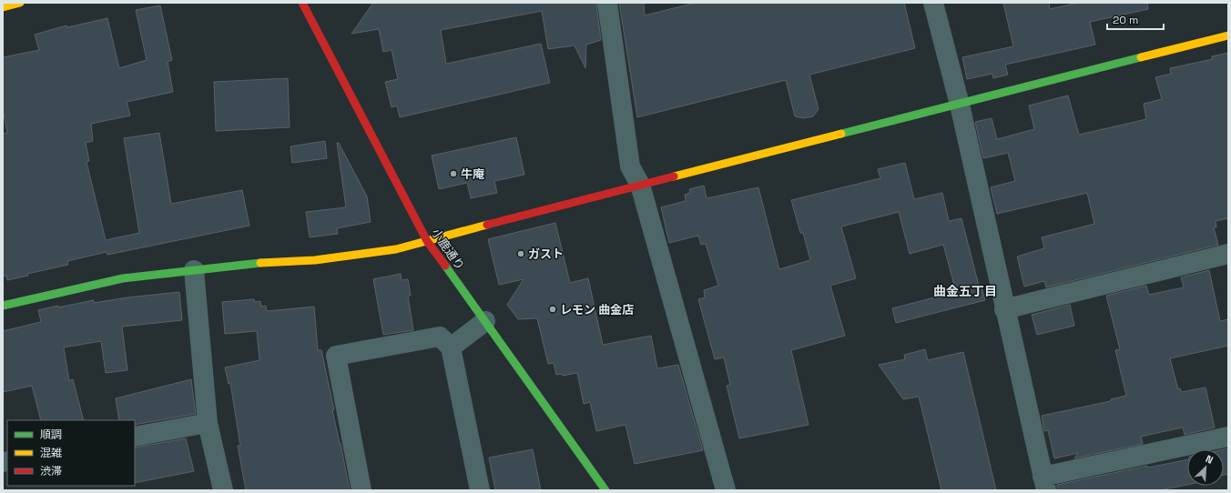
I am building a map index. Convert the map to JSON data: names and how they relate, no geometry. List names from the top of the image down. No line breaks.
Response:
{"streets":{"street":["小鹿通り"]},"districts":["曲金五丁目"],"places":["牛庵","ガスト","レモン 曲金店"],"legend":["順調","混雑","渋滞"],"scale_bar":"20 m","north":"top right"}
